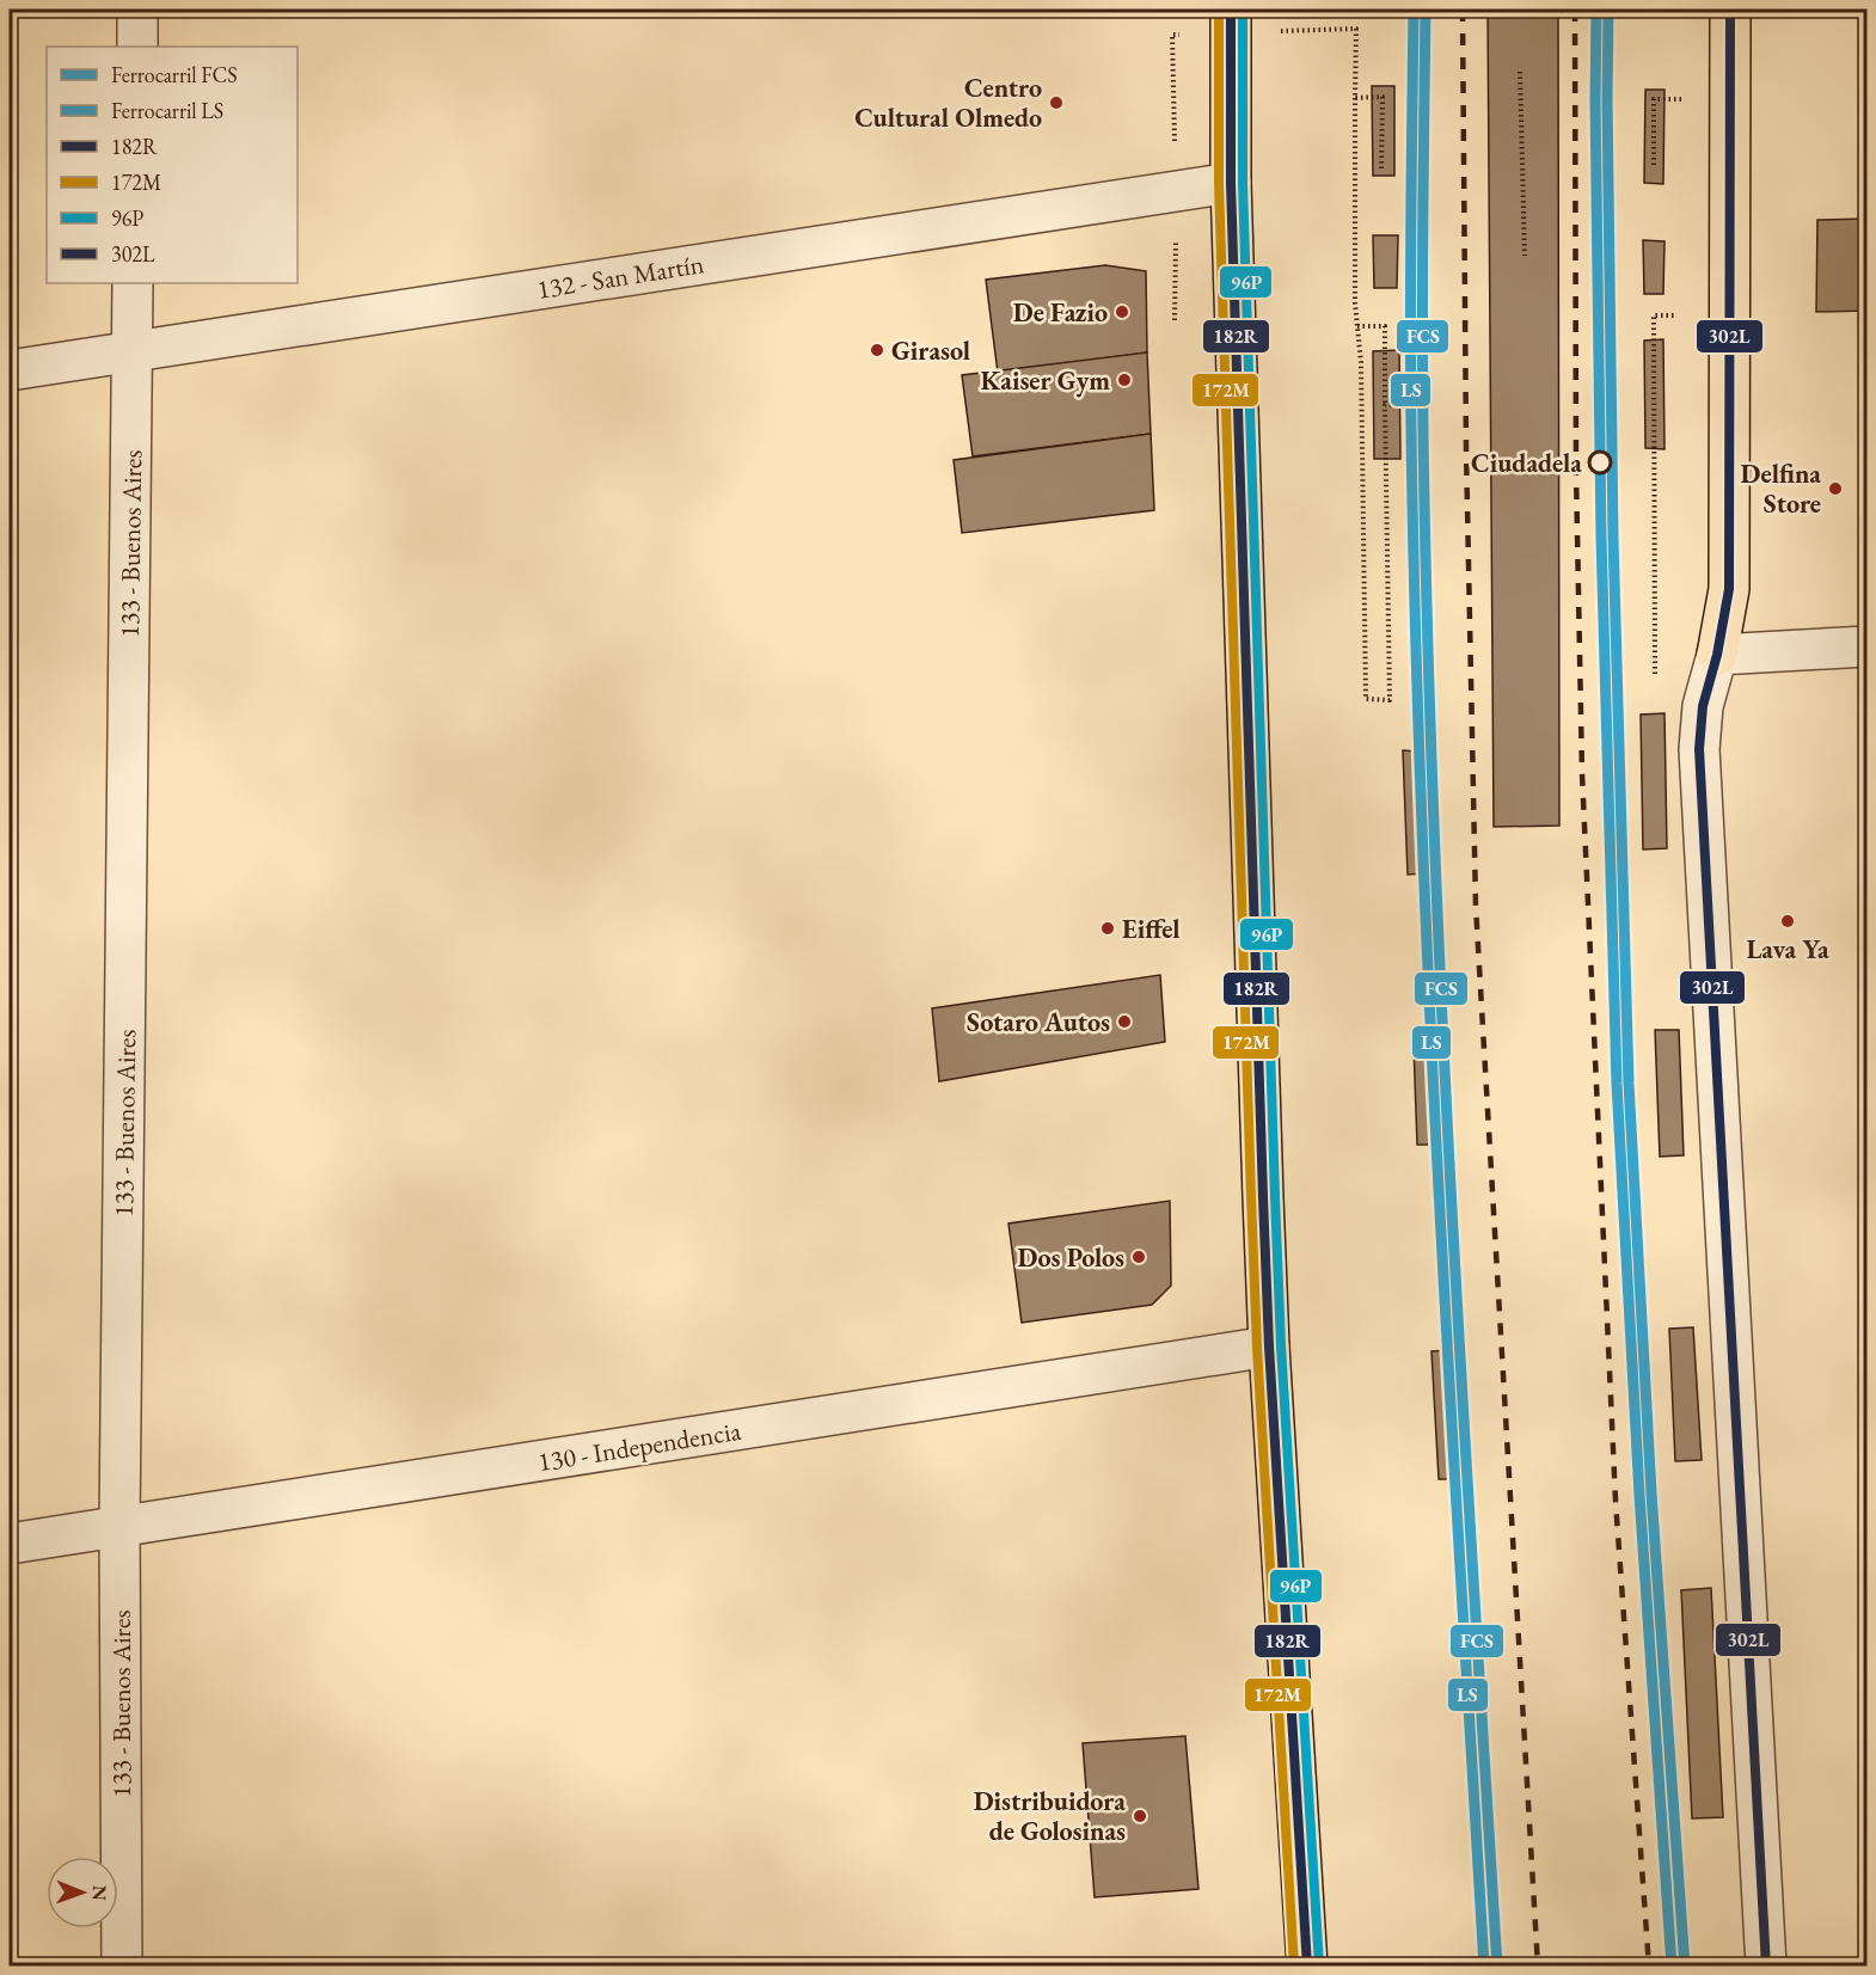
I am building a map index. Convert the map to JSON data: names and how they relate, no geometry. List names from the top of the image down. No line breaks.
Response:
{"streets":{"street":["132 - San Martín","133 - Buenos Aires","130 - Independencia"]},"crossings":[["132 - San Martín","133 - Buenos Aires"],["133 - Buenos Aires","130 - Independencia"]],"places":["Centro Cultural Olmedo","De Fazio","Girasol","Kaiser Gym","Ciudadela","Delfina Store","Lava Ya","Eiffel","Sotaro Autos","Dos Polos","Distribuidora de Golosinas"],"lines":["rail line FCS","rail line LS","transit line 182R","transit line 172M","transit line 96P","transit line 302L"],"legend":["Ferrocarril FCS","Ferrocarril LS","182R","172M","96P","302L"],"north":"right"}
